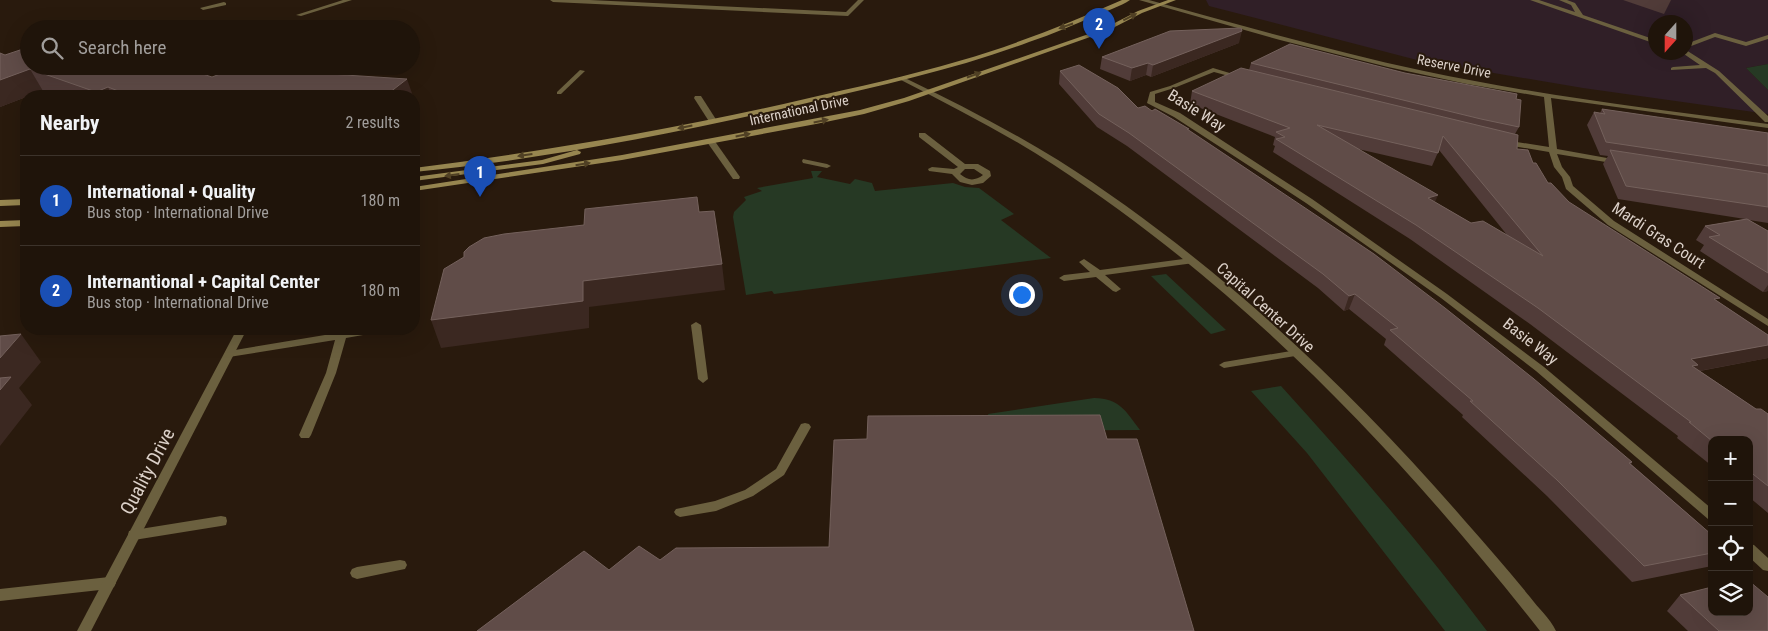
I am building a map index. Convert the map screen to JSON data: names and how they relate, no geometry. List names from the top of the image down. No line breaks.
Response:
{"streets":{"main road":["International Drive"],"street":["Reserve Drive","Basie Way","Mardi Gras Court","Capital Center Drive","Quality Drive"]},"crossings":[["Reserve Drive","International Drive"],["Reserve Drive","Mardi Gras Court"],["International Drive","Capital Center Drive"]],"north":"bottom","page":{"pins":["2","1"],"search":"Search here","heading":["Nearby","2 results"],"list":[{"mark":"1","name":"International + Quality","note":"Bus stop · International Drive","value":"180 m"},{"mark":"2","name":"Internantional + Capital Center","note":"Bus stop · International Drive","value":"180 m"}],"map_buttons":["+","−"]}}
